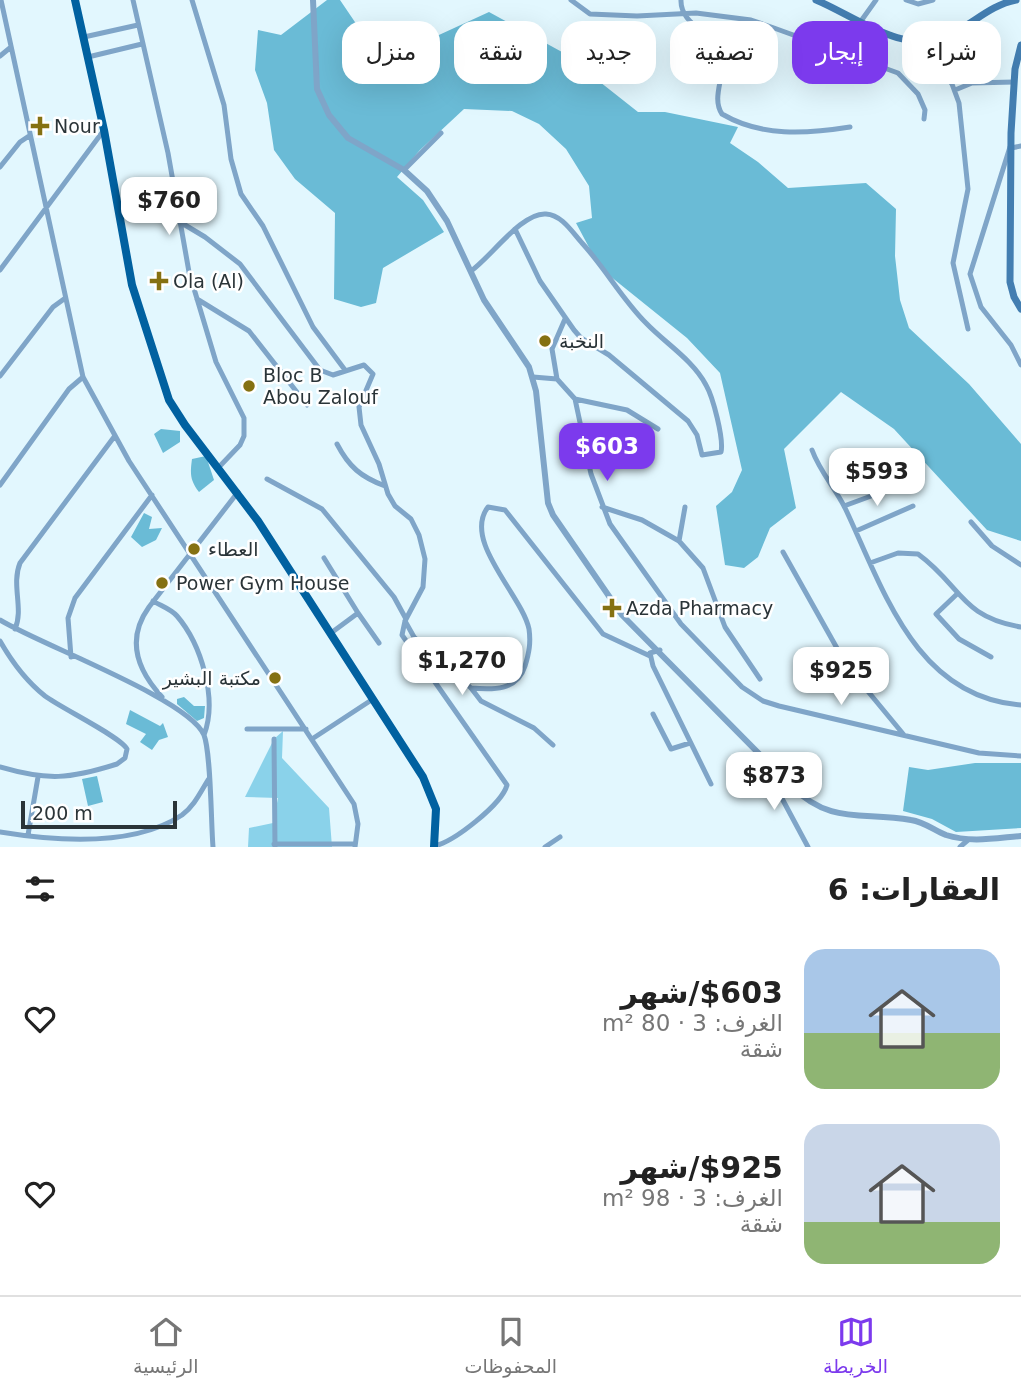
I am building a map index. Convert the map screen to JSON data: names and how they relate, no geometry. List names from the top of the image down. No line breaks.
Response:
{"places":{"health":["Nour","Ola (Al)","Azda Pharmacy"],"other":["النخبة","Bloc B Abou Zalouf","العطاء","Power Gym House","مكتبة البشير"]},"scale_bar":"200 m","page":{"chip":["شراء","إيجار","تصفية","جديد","شقة","منزل"],"price":["$760","$603","$593","$1,270","$925","$873"],"scale":"200 m","heading":"العقارات: 6","list":[{"name":"$603/شهر","note":"الغرف: 3 · 80 m² · شقة"},{"name":"$925/شهر","note":"الغرف: 3 · 98 m² · شقة"}],"tabs":["الخريطة","المحفوظات","الرئيسية"]}}
